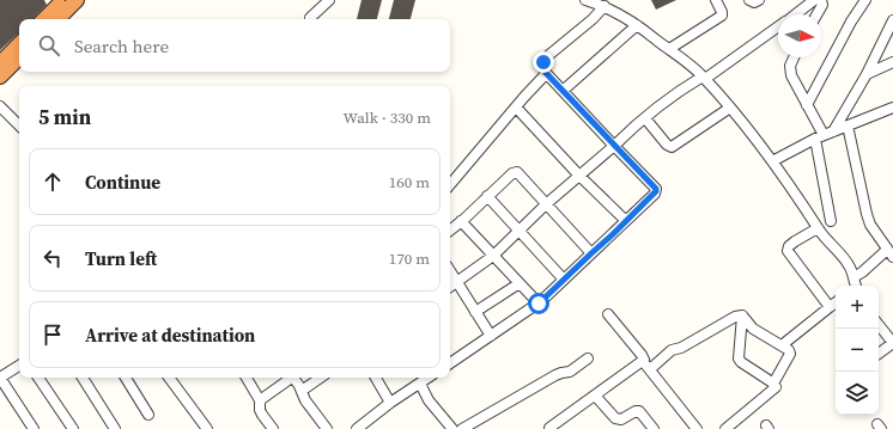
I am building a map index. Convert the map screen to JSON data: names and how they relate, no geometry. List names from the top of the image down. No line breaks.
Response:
{"north":"right","page":{"search":"Search here","heading":["5 min","Walk · 330 m"],"list":[["Continue","160 m"],["Turn left","170 m"],"Arrive at destination"],"map_buttons":["+","−"]}}
